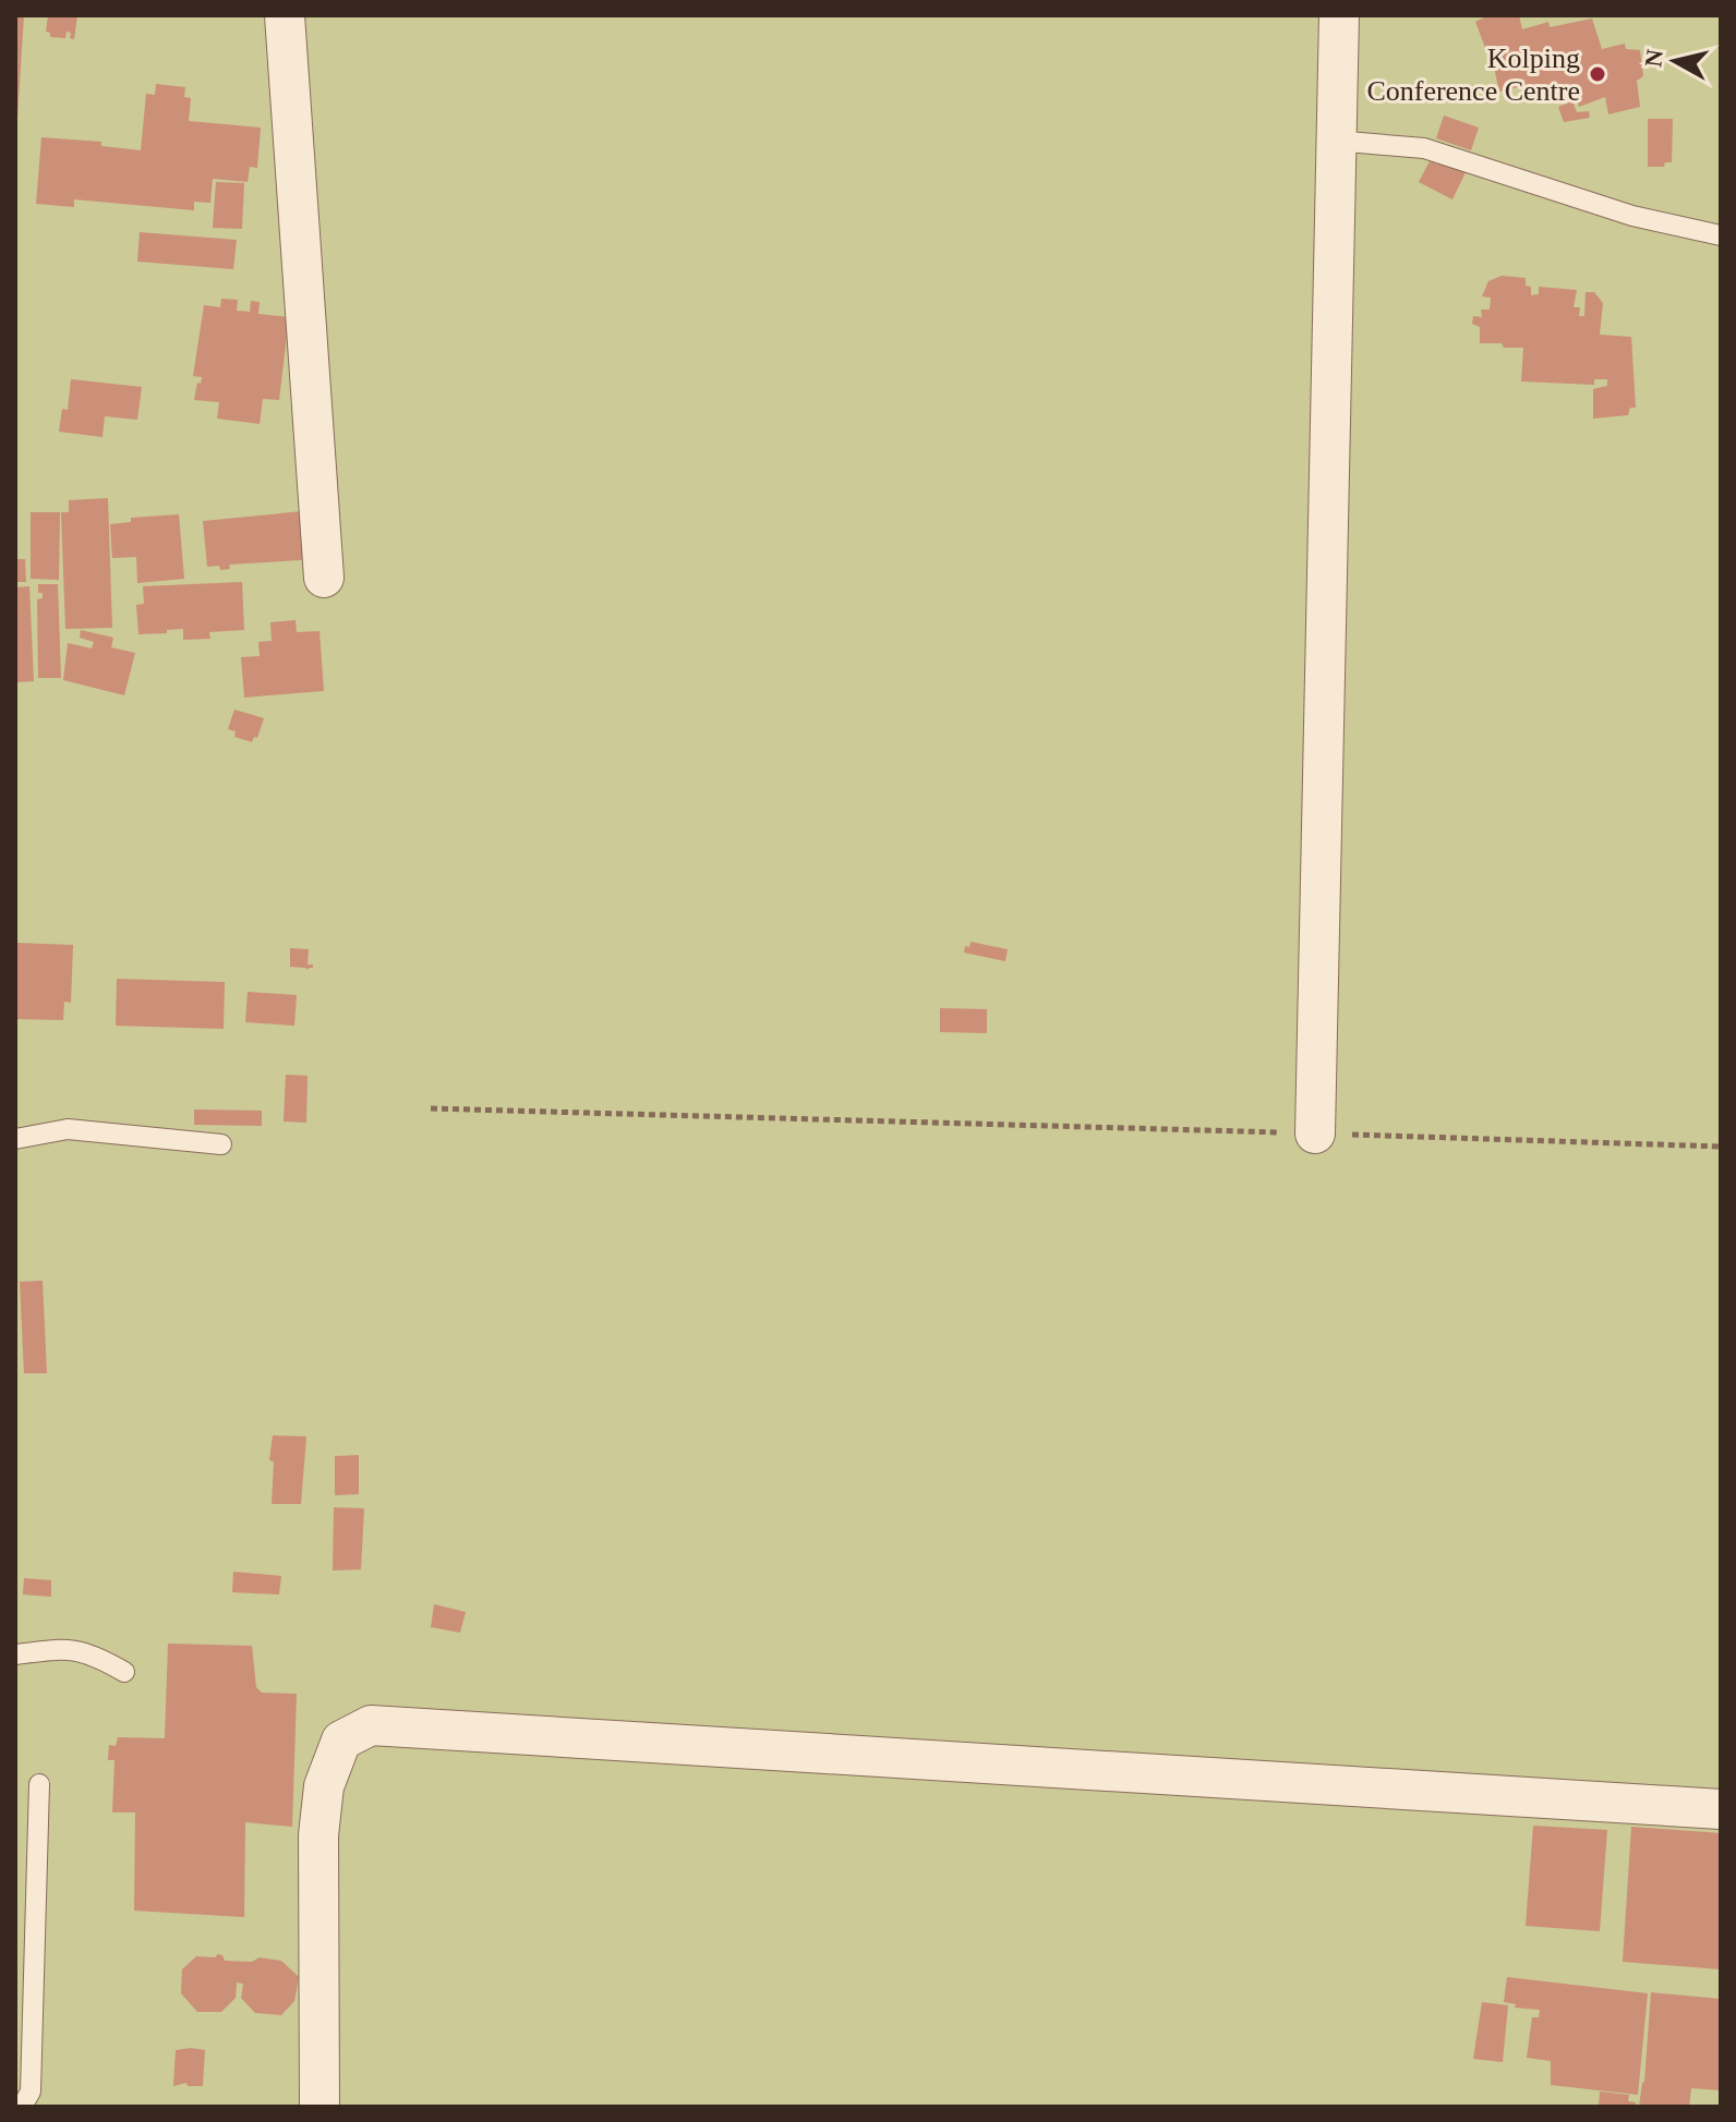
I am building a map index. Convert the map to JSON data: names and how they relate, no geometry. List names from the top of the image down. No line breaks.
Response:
{"places":["Kolping Conference Centre"],"north":"left"}
